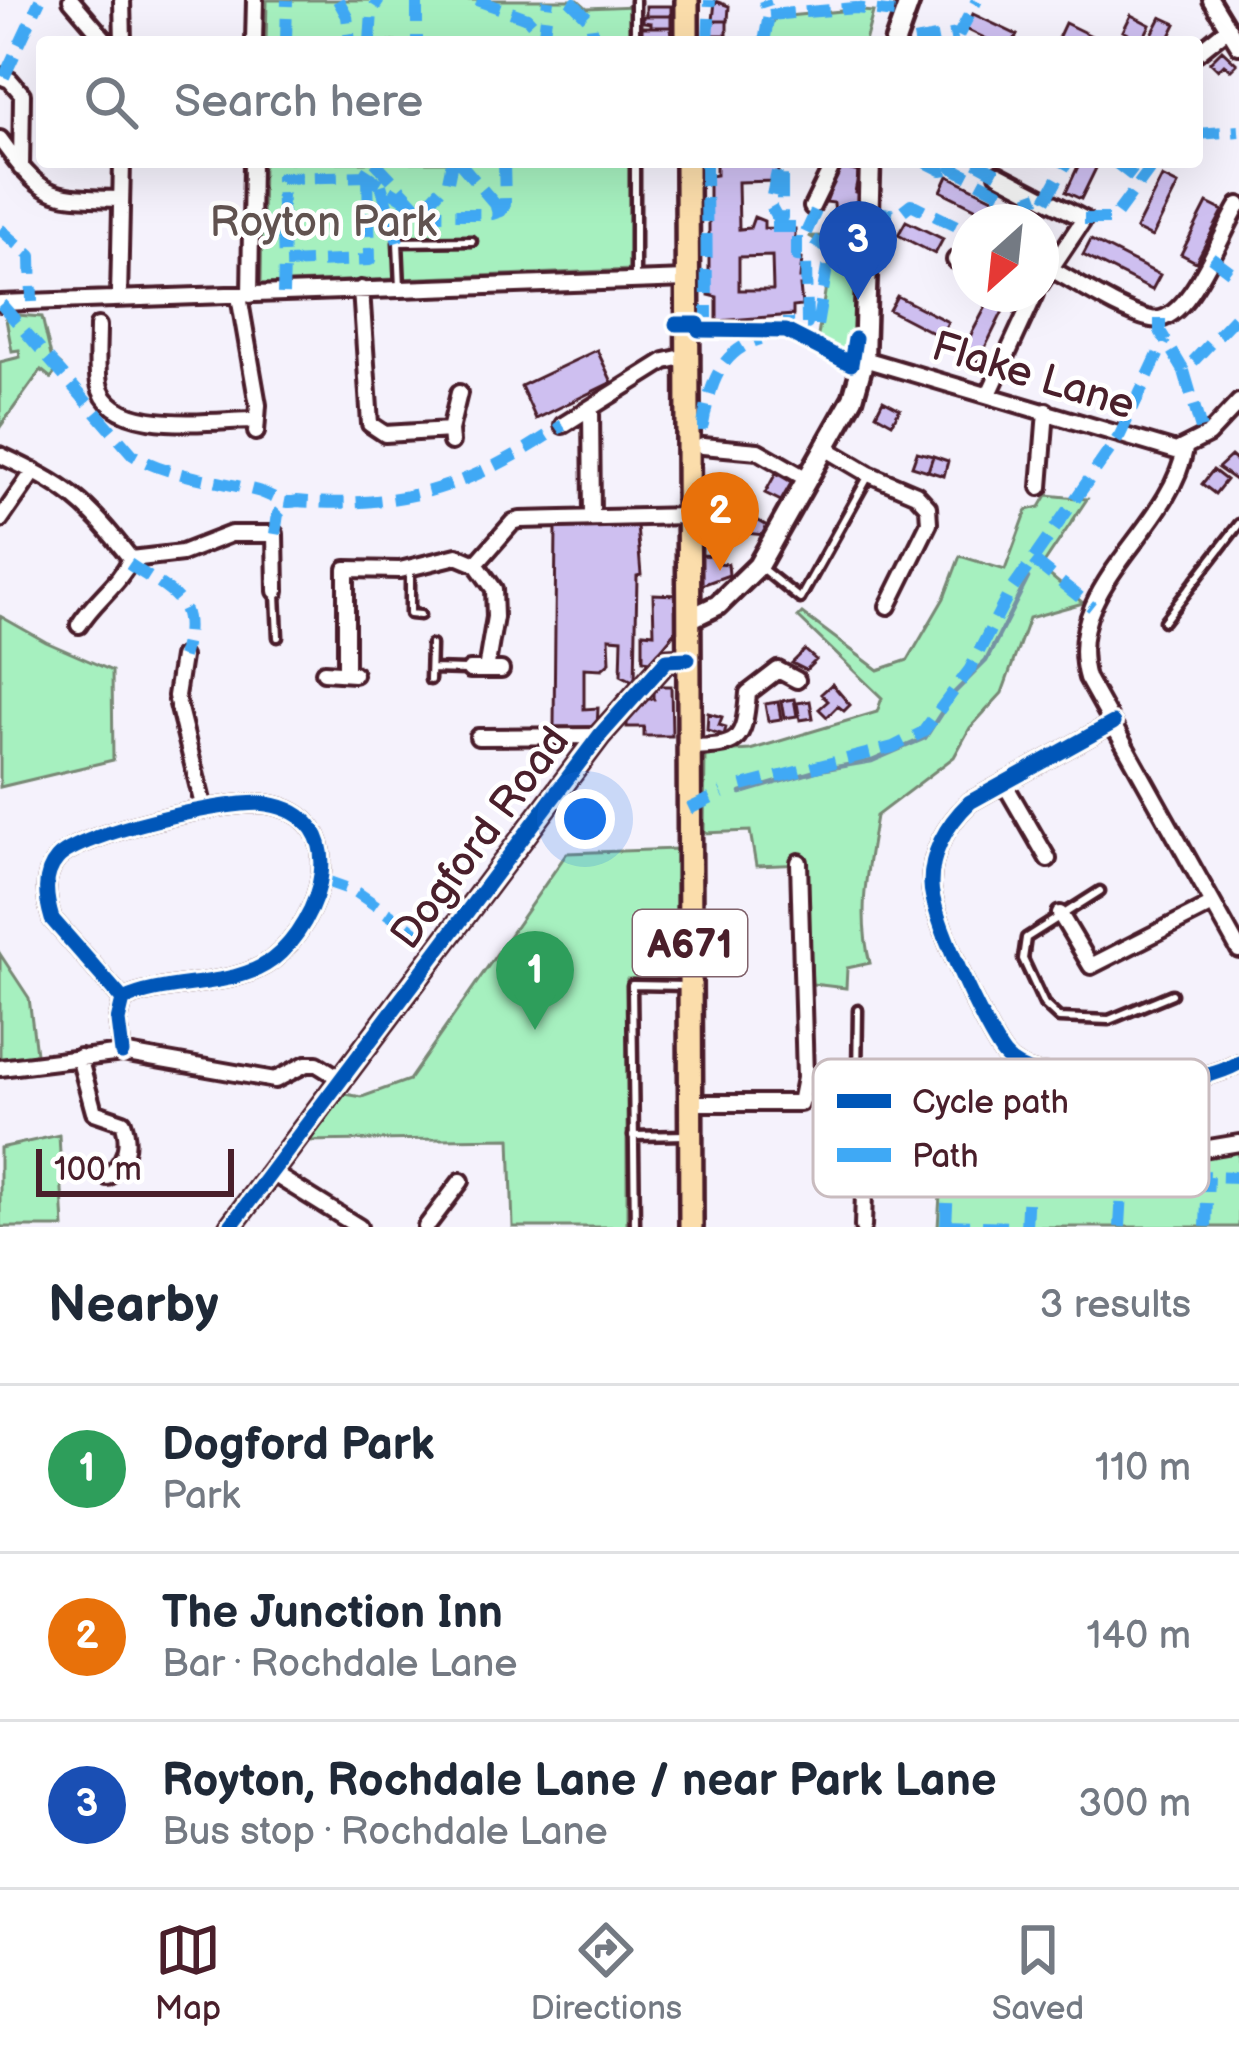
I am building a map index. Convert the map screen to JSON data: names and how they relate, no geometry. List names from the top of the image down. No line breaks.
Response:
{"streets":{"main road":["A671"],"street":["Flake Lane","Dogford Road"]},"crossings":[["Dogford Road","A671"]],"parks":["Royton Park"],"legend":["Cycle path","Path"],"scale_bar":"100 m","north":"bottom left","page":{"search":"Search here","pins":["3","2","1"],"scale":"100 m","heading":["Nearby","3 results"],"list":[{"mark":"1","name":"Dogford Park","note":"Park","value":"110 m"},{"mark":"2","name":"The Junction Inn","note":"Bar · Rochdale Lane","value":"140 m"},{"mark":"3","name":"Royton, Rochdale Lane / near Park Lane","note":"Bus stop · Rochdale Lane","value":"300 m"}],"nav":["Map","Directions","Saved"]}}
